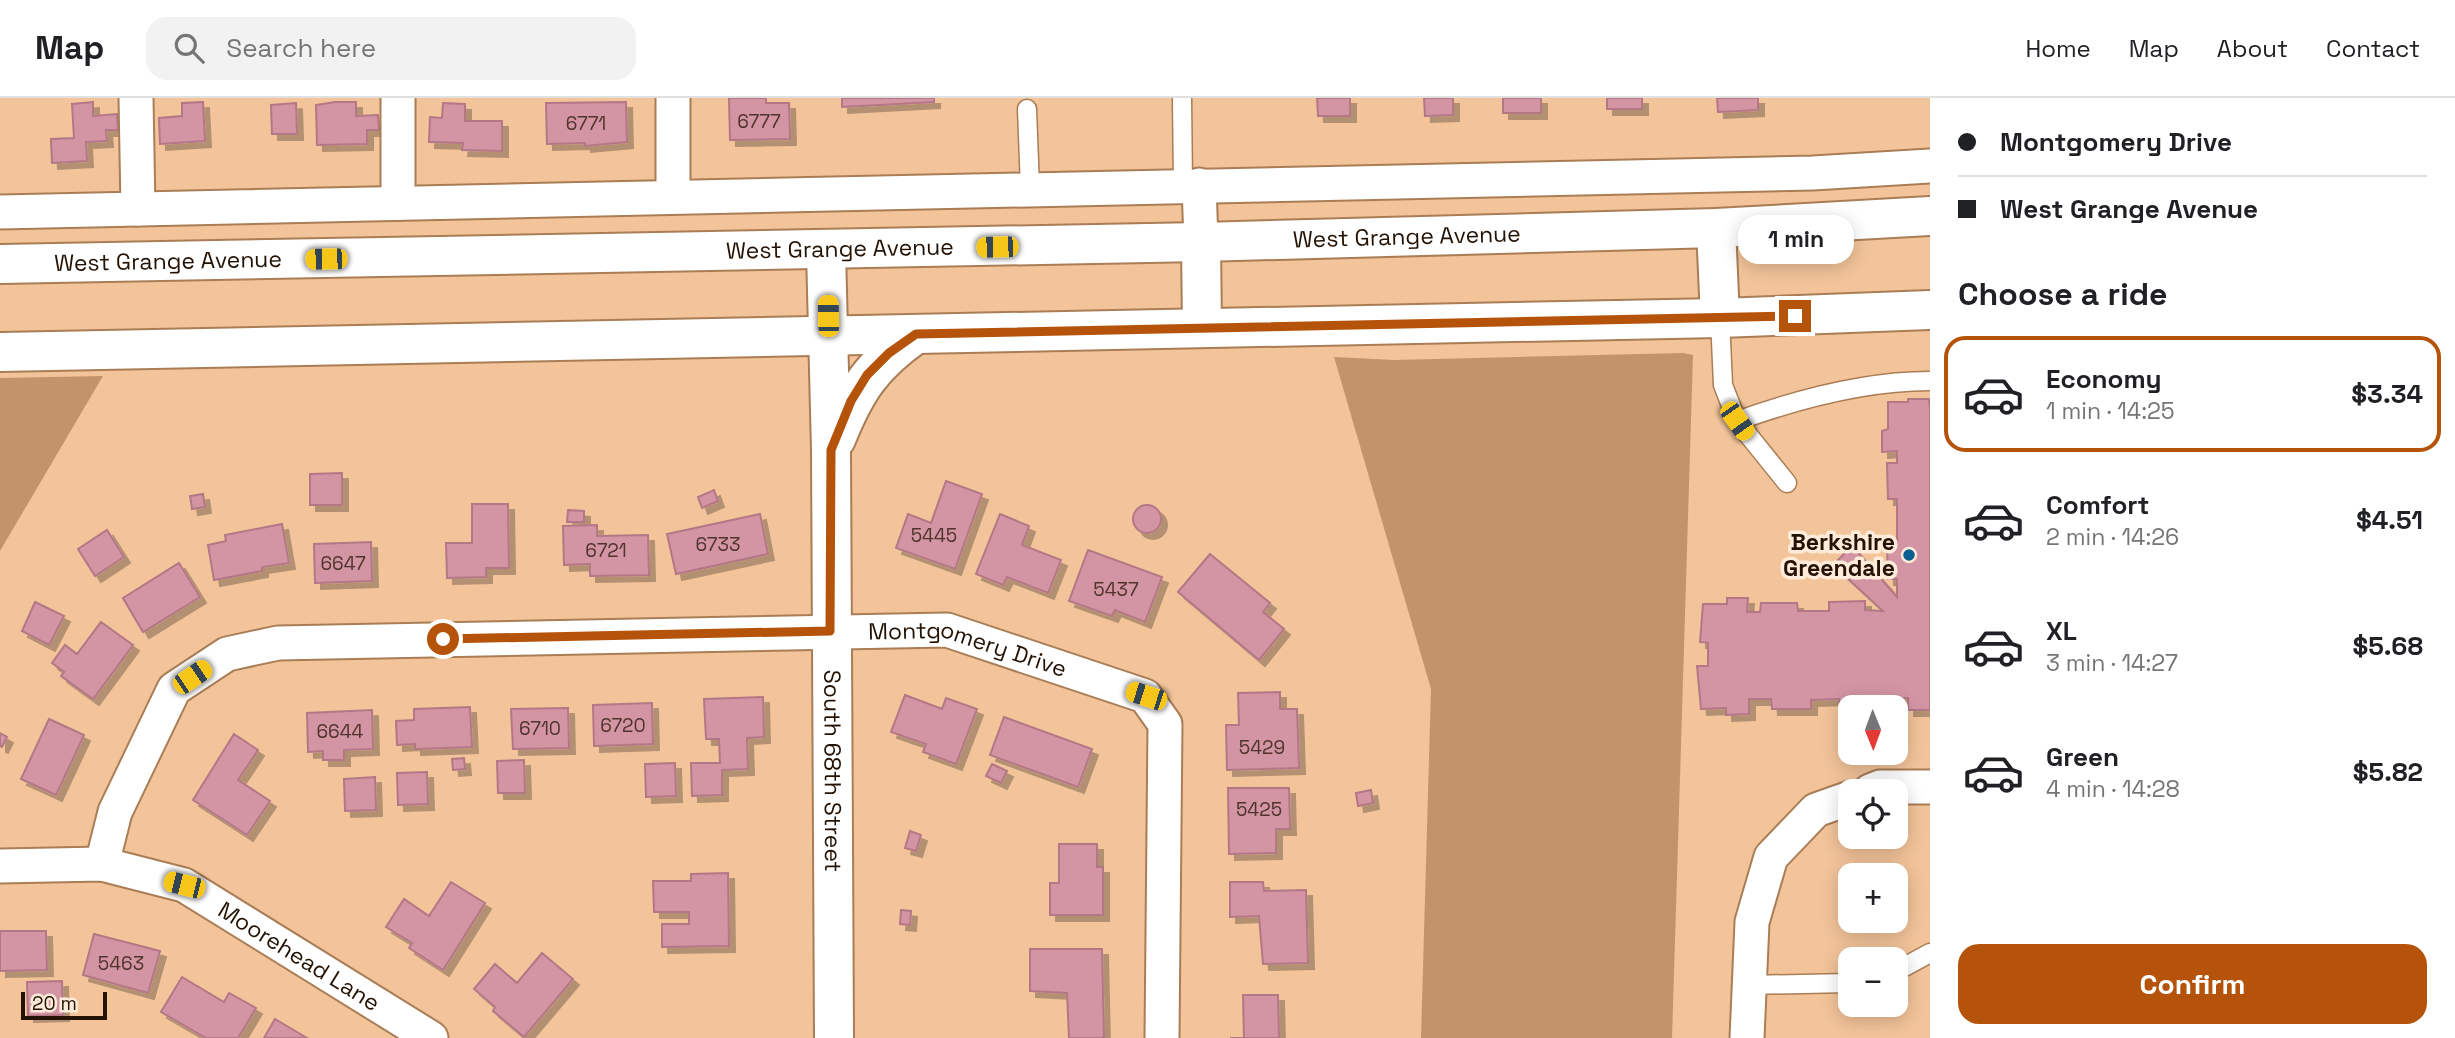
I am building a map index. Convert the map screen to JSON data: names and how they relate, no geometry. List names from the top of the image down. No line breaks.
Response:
{"streets":{"street":["West Grange Avenue","Montgomery Drive","South 68th Street","Moorehead Lane"]},"crossings":[["West Grange Avenue","South 68th Street"],["Montgomery Drive","South 68th Street"],["Montgomery Drive","Moorehead Lane"]],"places":["Berkshire Greendale"],"house_numbers":["6777","6771","5445","6733","6721","6647","5437","6720","6710","6644","5429","5425","5463"],"scale_bar":"20 m","north":"bottom","page":{"header":"Map","search":"Search here","nav":["Home","Map","About","Contact"],"banner":["Montgomery Drive","West Grange Avenue"],"bubble":"1 min","heading":"Choose a ride","list":[{"name":"Economy","note":"1 min · 14:25","value":"$3.34"},{"name":"Comfort","note":"2 min · 14:26","value":"$4.51"},{"name":"XL","note":"3 min · 14:27","value":"$5.68"},{"name":"Green","note":"4 min · 14:28","value":"$5.82"}],"map_buttons":["+","−"],"buttons":"Confirm","scale":"20 m"}}
